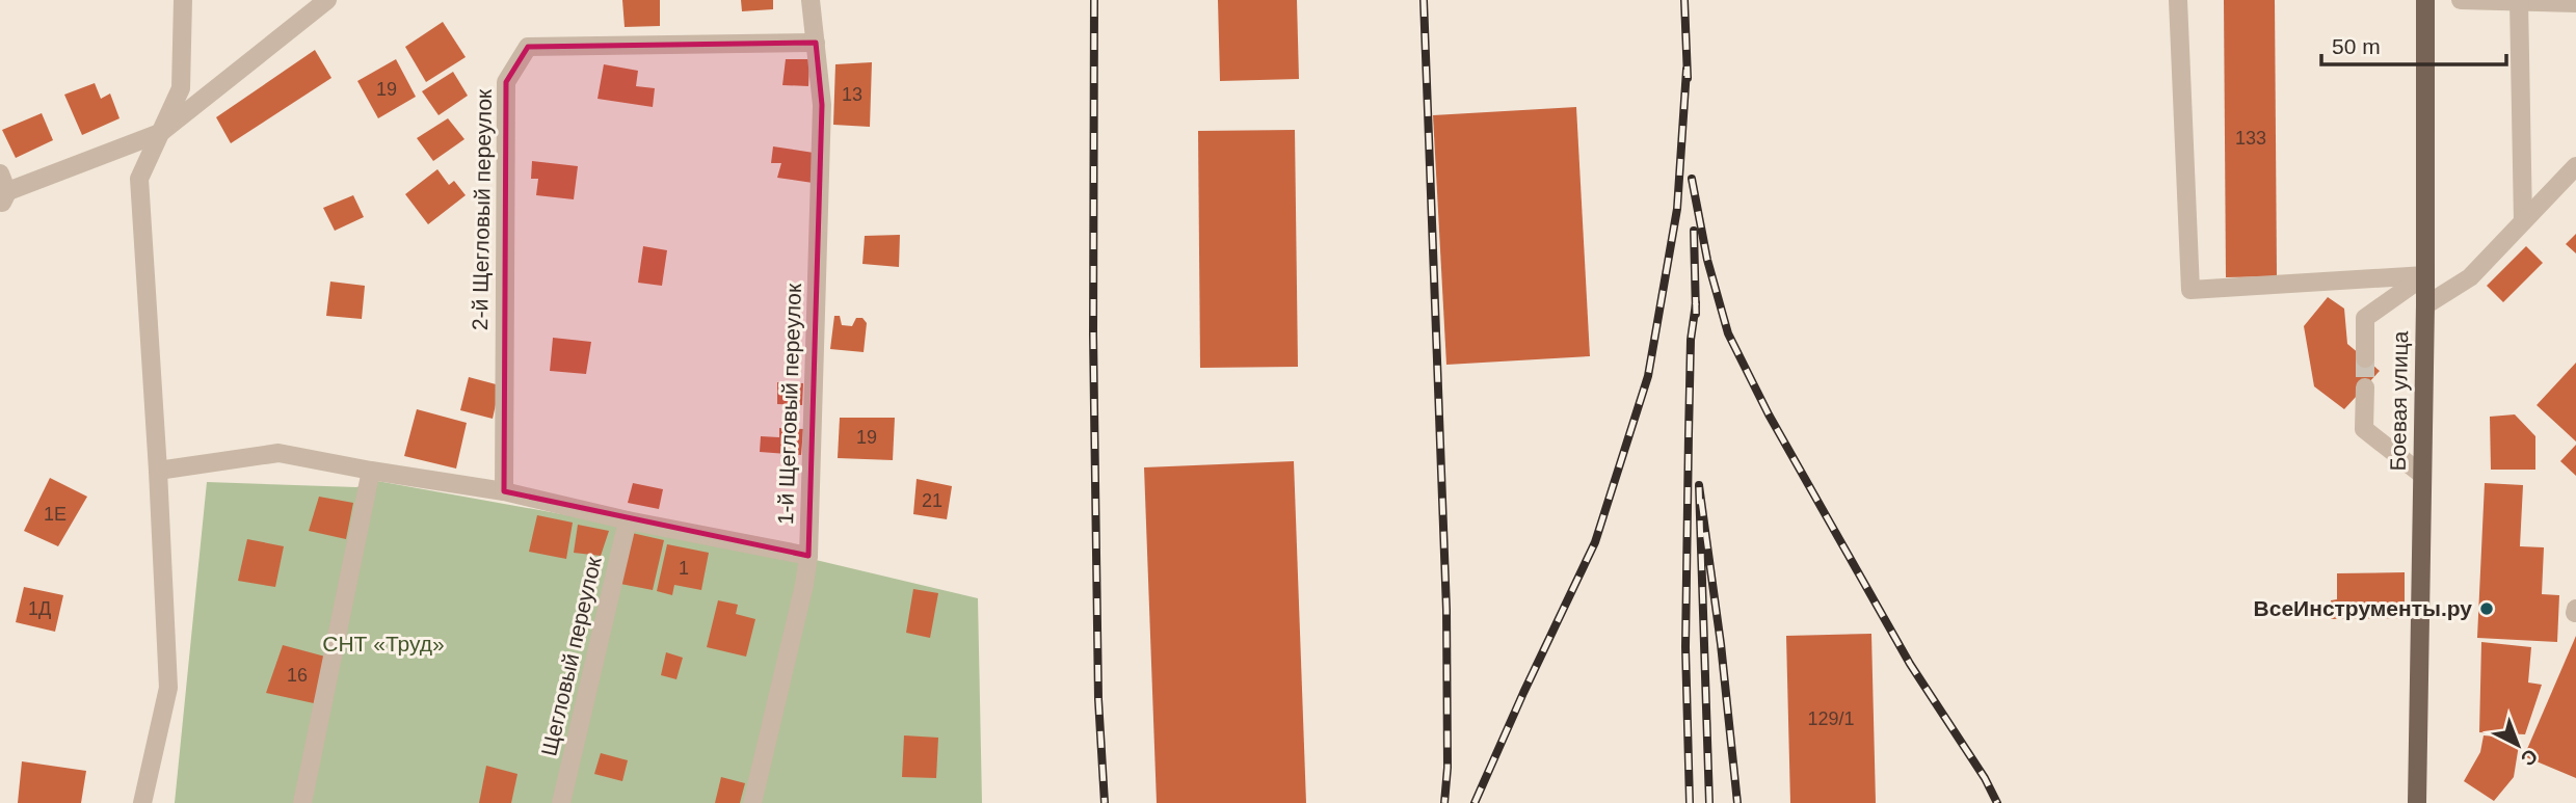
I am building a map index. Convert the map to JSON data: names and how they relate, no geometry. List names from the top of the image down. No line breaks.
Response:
{"streets":{"main road":["Боевая улица"],"street":["2-й Щегловый переулок","1-й Щегловый переулок","Щегловый переулок"]},"crossings":[["2-й Щегловый переулок","1-й Щегловый переулок"]],"parks":["СНТ «Труд»"],"places":["ВсеИнструменты.ру"],"house_numbers":["19","13","133","19","21","1Е","1","1Д","16","129/1"],"scale_bar":"50 m","north":"bottom right"}
